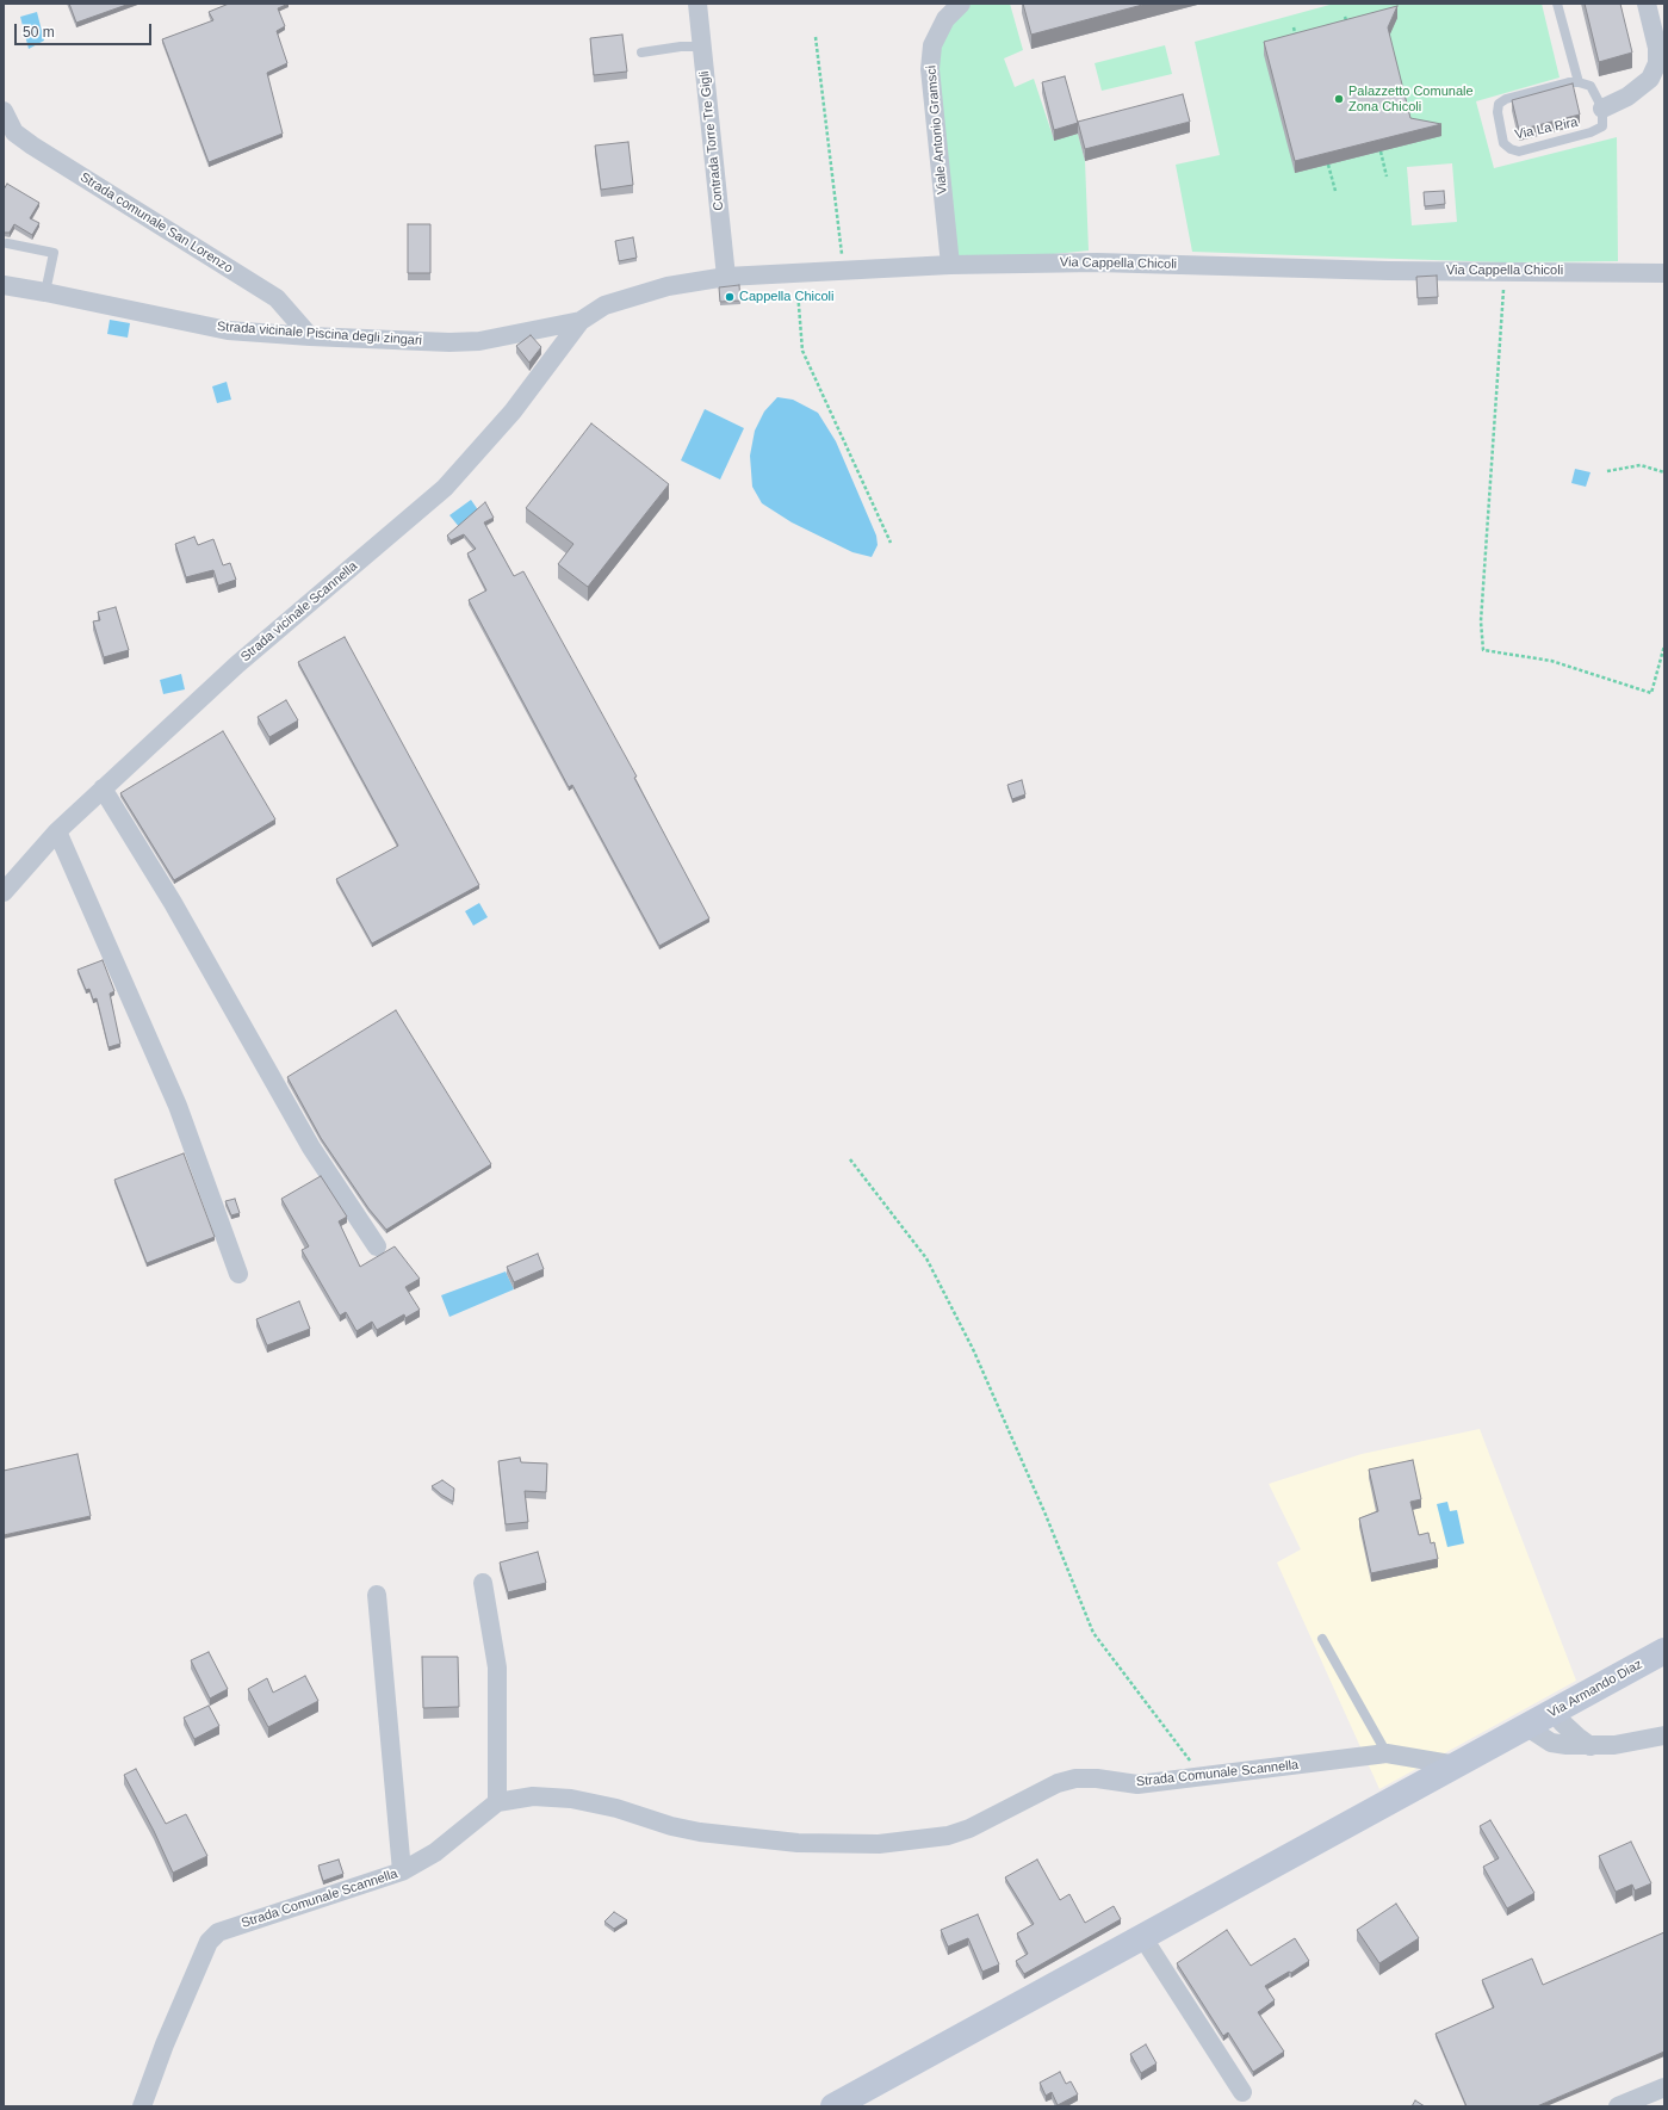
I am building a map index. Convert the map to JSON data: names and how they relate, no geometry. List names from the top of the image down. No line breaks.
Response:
{"streets":{"main road":["Via Armando Diaz"],"street":["Viale Antonio Gramsci","Contrada Torre Tre Gigli","Strada comunale San Lorenzo","Via Cappella Chicoli","Strada vicinale Piscina degli zingari","Strada vicinale Scannella","Strada Comunale Scannella"],"lane":["Via La Pira"]},"crossings":[["Viale Antonio Gramsci","Via Cappella Chicoli"],["Contrada Torre Tre Gigli","Via Cappella Chicoli"],["Strada comunale San Lorenzo","Strada vicinale Piscina degli zingari"],["Via Cappella Chicoli","Strada vicinale Piscina degli zingari"],["Via Cappella Chicoli","Strada vicinale Scannella"],["Strada vicinale Piscina degli zingari","Strada vicinale Scannella"],["Via Armando Diaz","Strada Comunale Scannella"]],"places":["Palazzetto Comunale Zona Chicoli","Cappella Chicoli"],"scale_bar":"50 m"}
